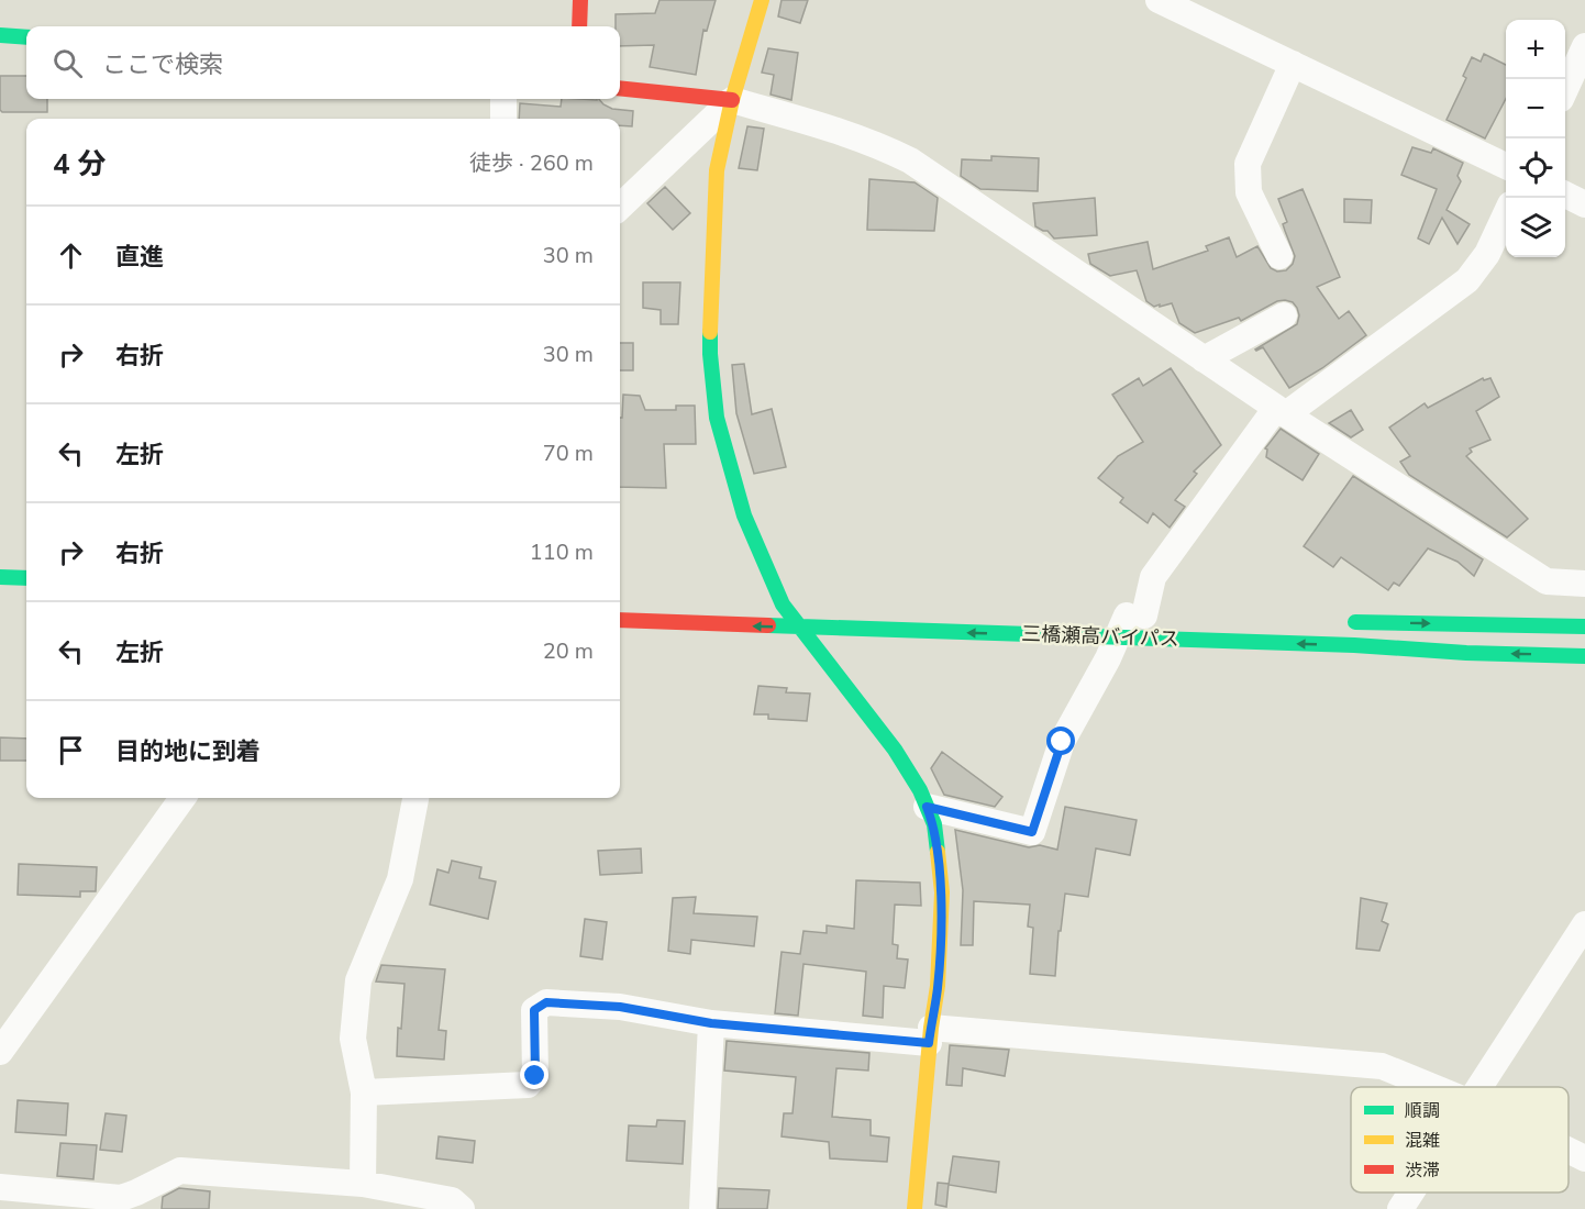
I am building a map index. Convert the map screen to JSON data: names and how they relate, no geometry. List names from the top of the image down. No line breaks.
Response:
{"streets":{"main road":["三橋瀬高バイパス"]},"one_way":["三橋瀬高バイパス"],"legend":["順調","混雑","渋滞"],"page":{"map_buttons":["+","−"],"search":"ここで検索","heading":["4 分","徒歩 · 260 m"],"list":[["直進","30 m"],["右折","30 m"],["左折","70 m"],["右折","110 m"],["左折","20 m"],"目的地に到着"]}}
